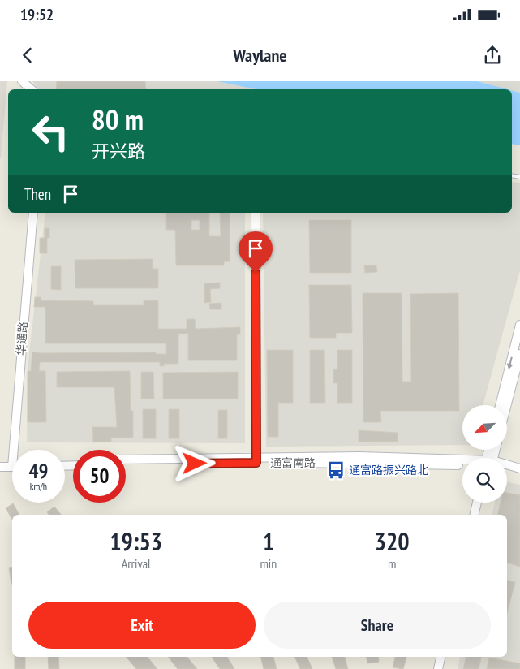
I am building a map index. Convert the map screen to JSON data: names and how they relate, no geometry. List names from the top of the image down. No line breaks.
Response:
{"streets":{"main road":["华通路","通富南路"]},"places":{"bus stop":["通富路振兴路北"]},"north":"bottom left","page":{"status":"19:52","header":"Waylane","turn":["80 m","开兴路"],"then":"Then","speed":"49 km/h","limit":"50","eta":["19:53","Arrival","1","min","320","m"],"buttons":["Exit","Share"]}}
